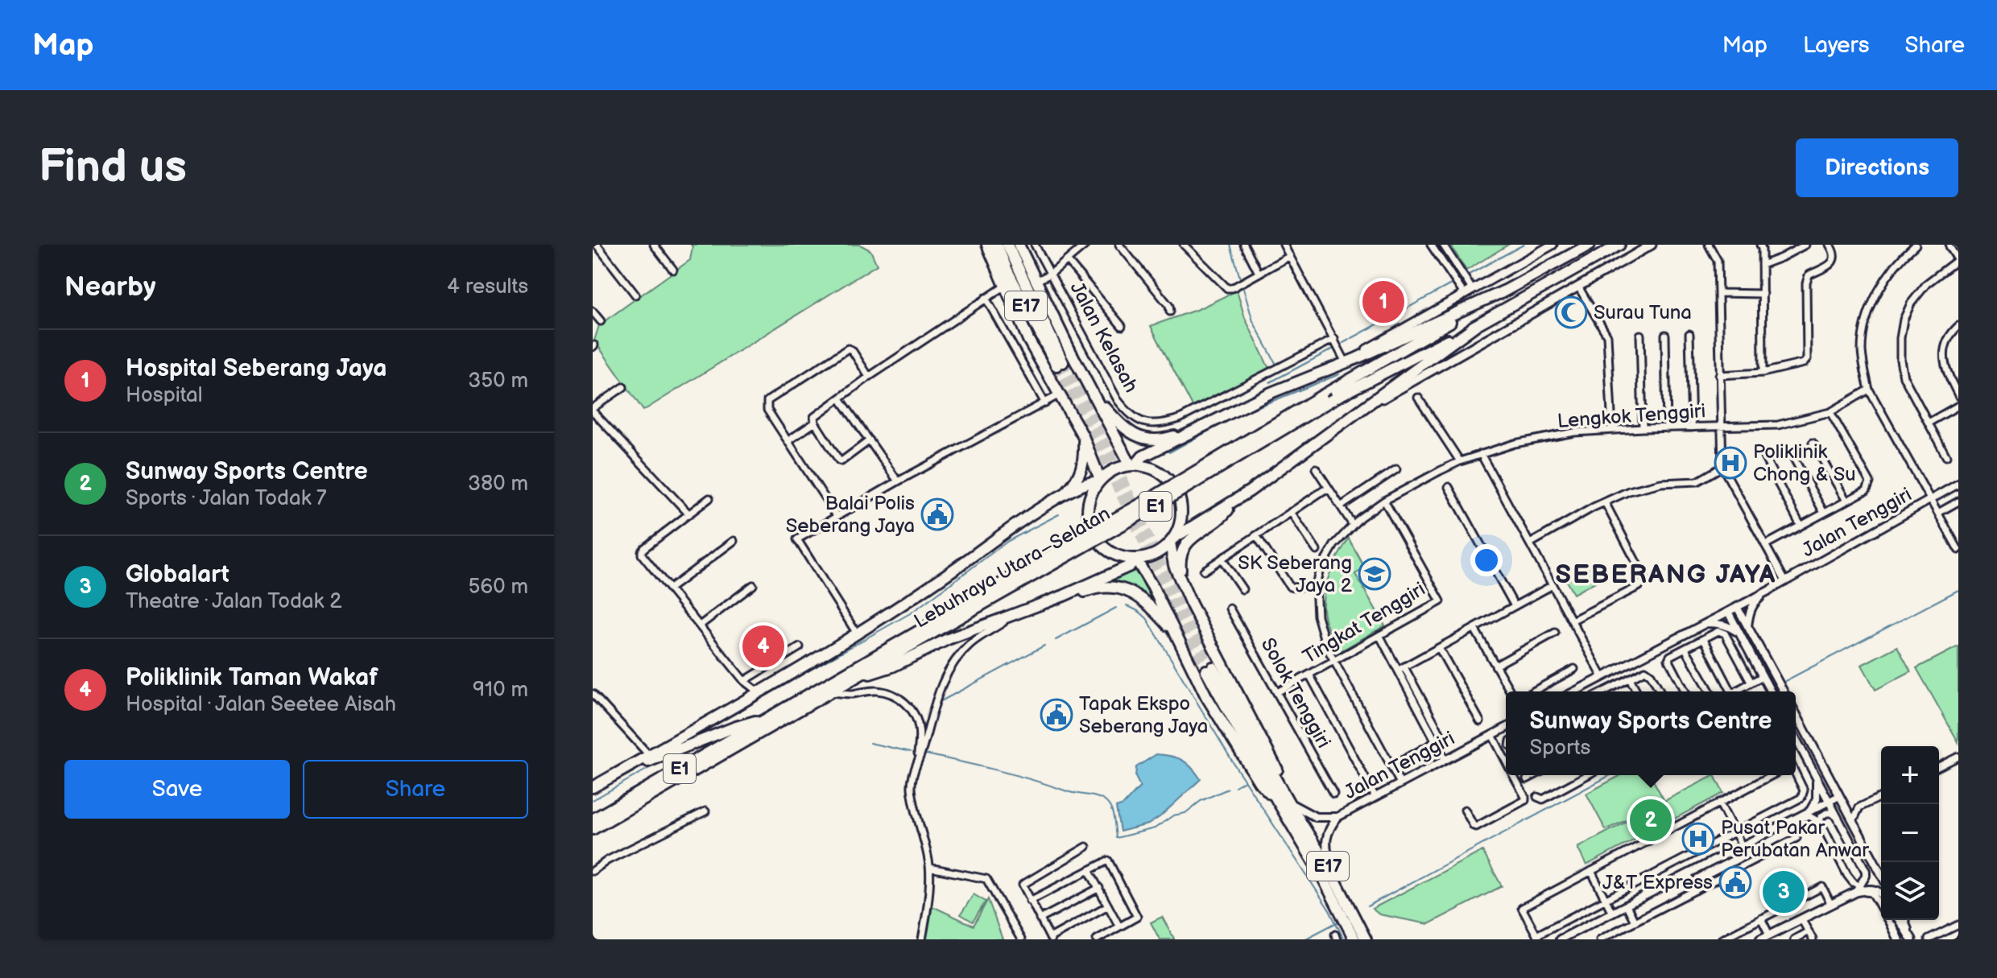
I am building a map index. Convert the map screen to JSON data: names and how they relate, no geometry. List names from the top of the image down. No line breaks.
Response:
{"streets":{"highway":["E17","E1","Lebuhraya Utara–Selatan"],"street":["Jalan Kelasah","Lengkok Tenggiri","Jalan Tenggiri","Tingkat Tenggiri","Solok Tenggiri"]},"crossings":[["Lengkok Tenggiri","Jalan Tenggiri"],["Lengkok Tenggiri","Tingkat Tenggiri"],["Tingkat Tenggiri","Solok Tenggiri"]],"districts":["SEBERANG JAYA"],"places":{"mosque":["Surau Tuna"],"hospital":["Poliklinik Chong & Su","Pusat Pakar Perubatan Anwar"],"public building":["Balai Polis Seberang Jaya","Tapak Ekspo Seberang Jaya","J&T Express"],"school or university":["SK Seberang Jaya 2"]},"page":{"header":"Map","nav":["Map","Layers","Share"],"buttons":["Directions",["Save","Share"]],"title":"Find us","heading":["Nearby","4 results"],"pins":["1","4","2","3"],"list":[{"mark":"1","name":"Hospital Seberang Jaya","note":"Hospital","value":"350 m"},{"mark":"2","name":"Sunway Sports Centre","note":"Sports · Jalan Todak 7","value":"380 m"},{"mark":"3","name":"Globalart","note":"Theatre · Jalan Todak 2","value":"560 m"},{"mark":"4","name":"Poliklinik Taman Wakaf","note":"Hospital · Jalan Seetee Aisah","value":"910 m"}],"popup":["Sunway Sports Centre","Sports"],"map_buttons":["+","−"]}}
